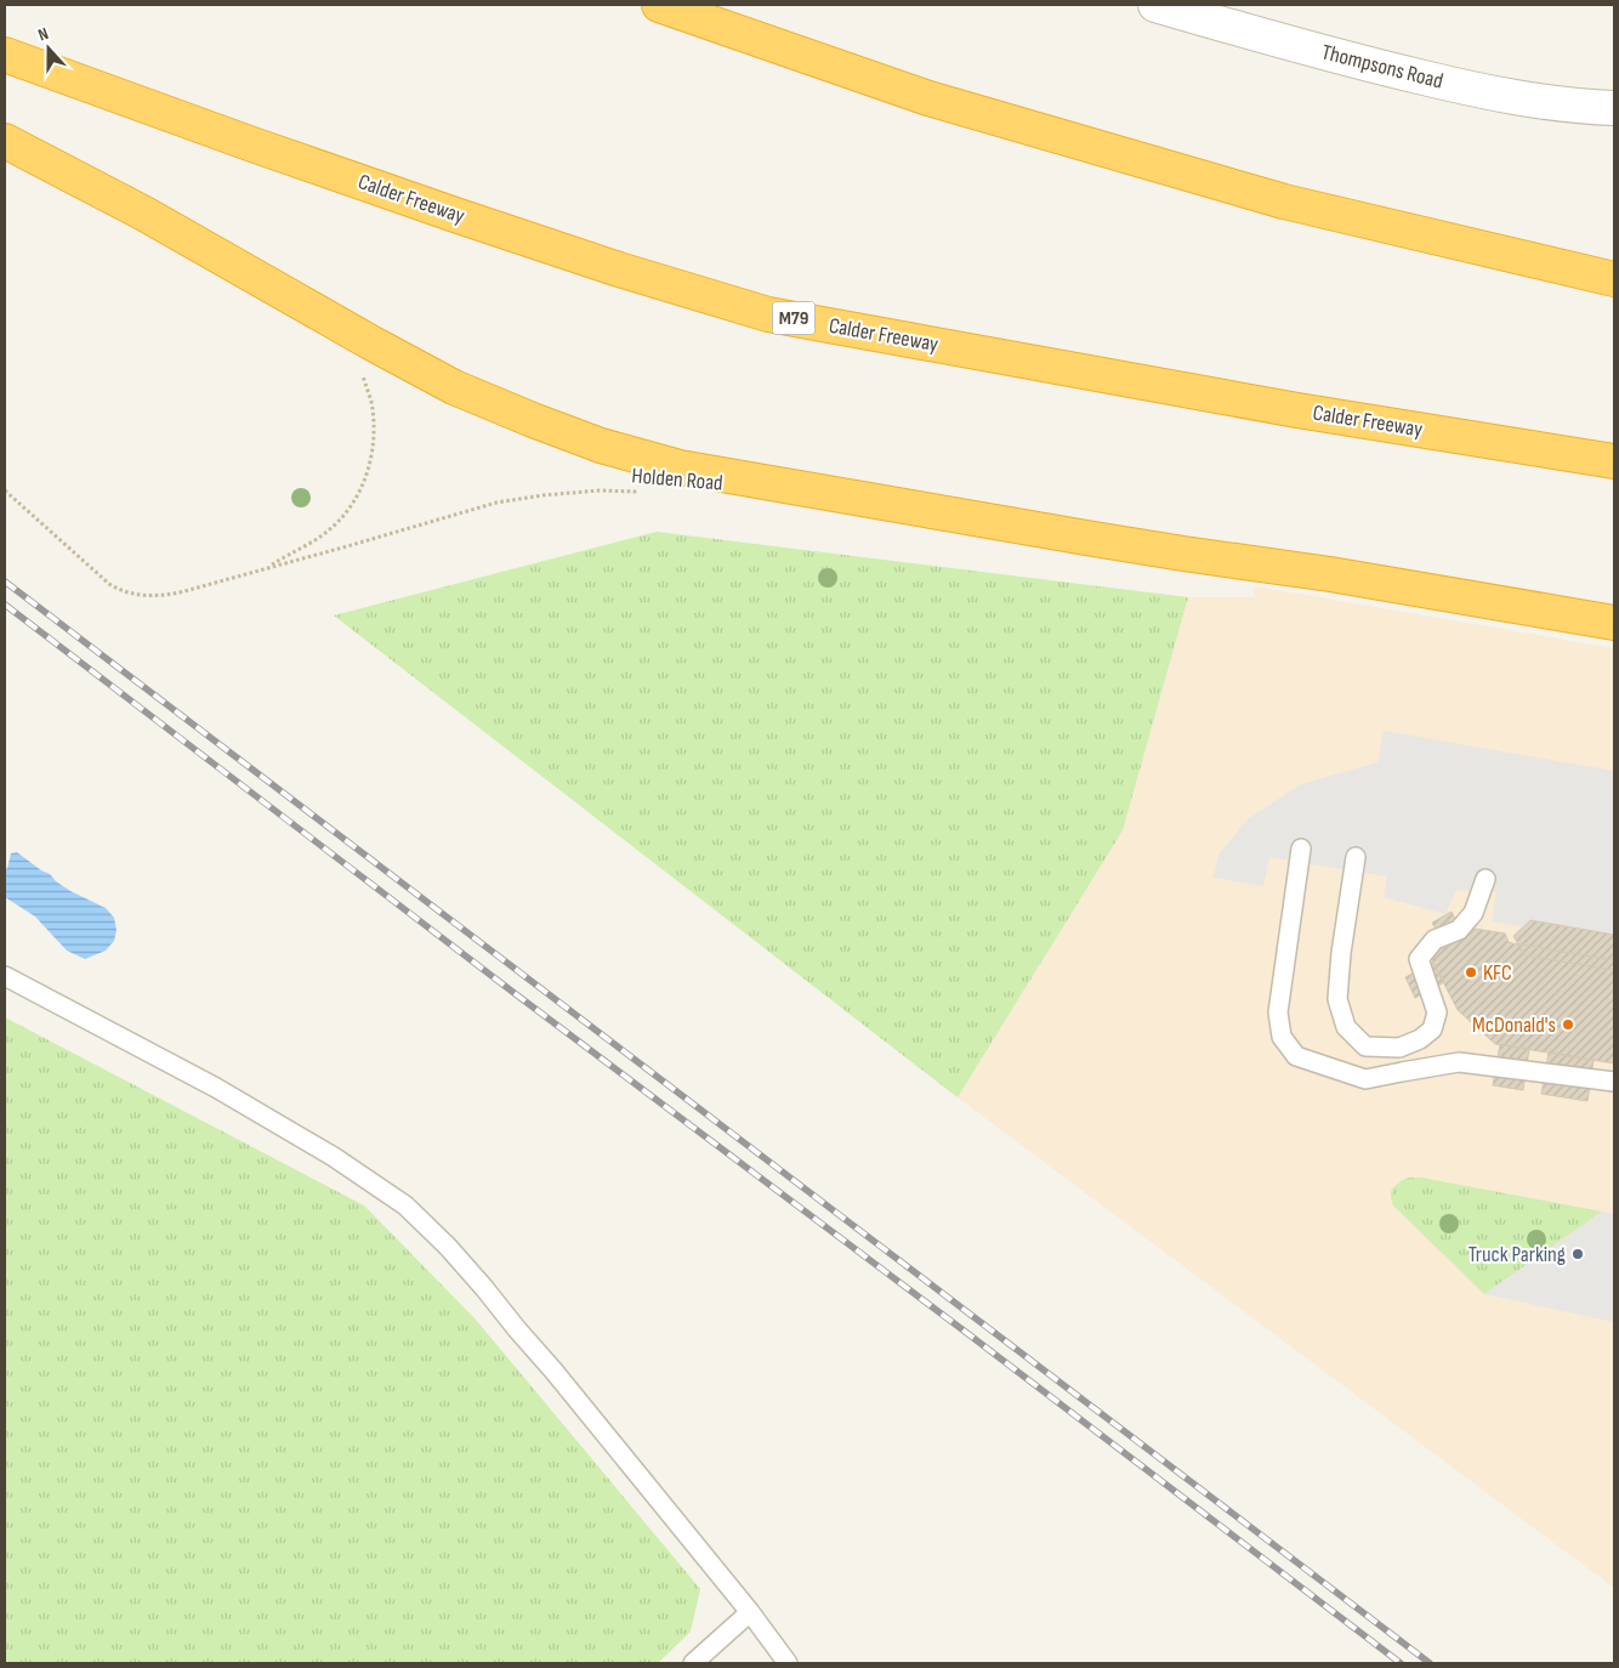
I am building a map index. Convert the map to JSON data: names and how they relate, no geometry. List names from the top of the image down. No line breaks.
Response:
{"streets":{"highway":["Calder Freeway","M79"],"street":["Thompsons Road"],"path":["Holden Road"]},"places":["KFC","McDonald's","Truck Parking"],"north":"top"}
